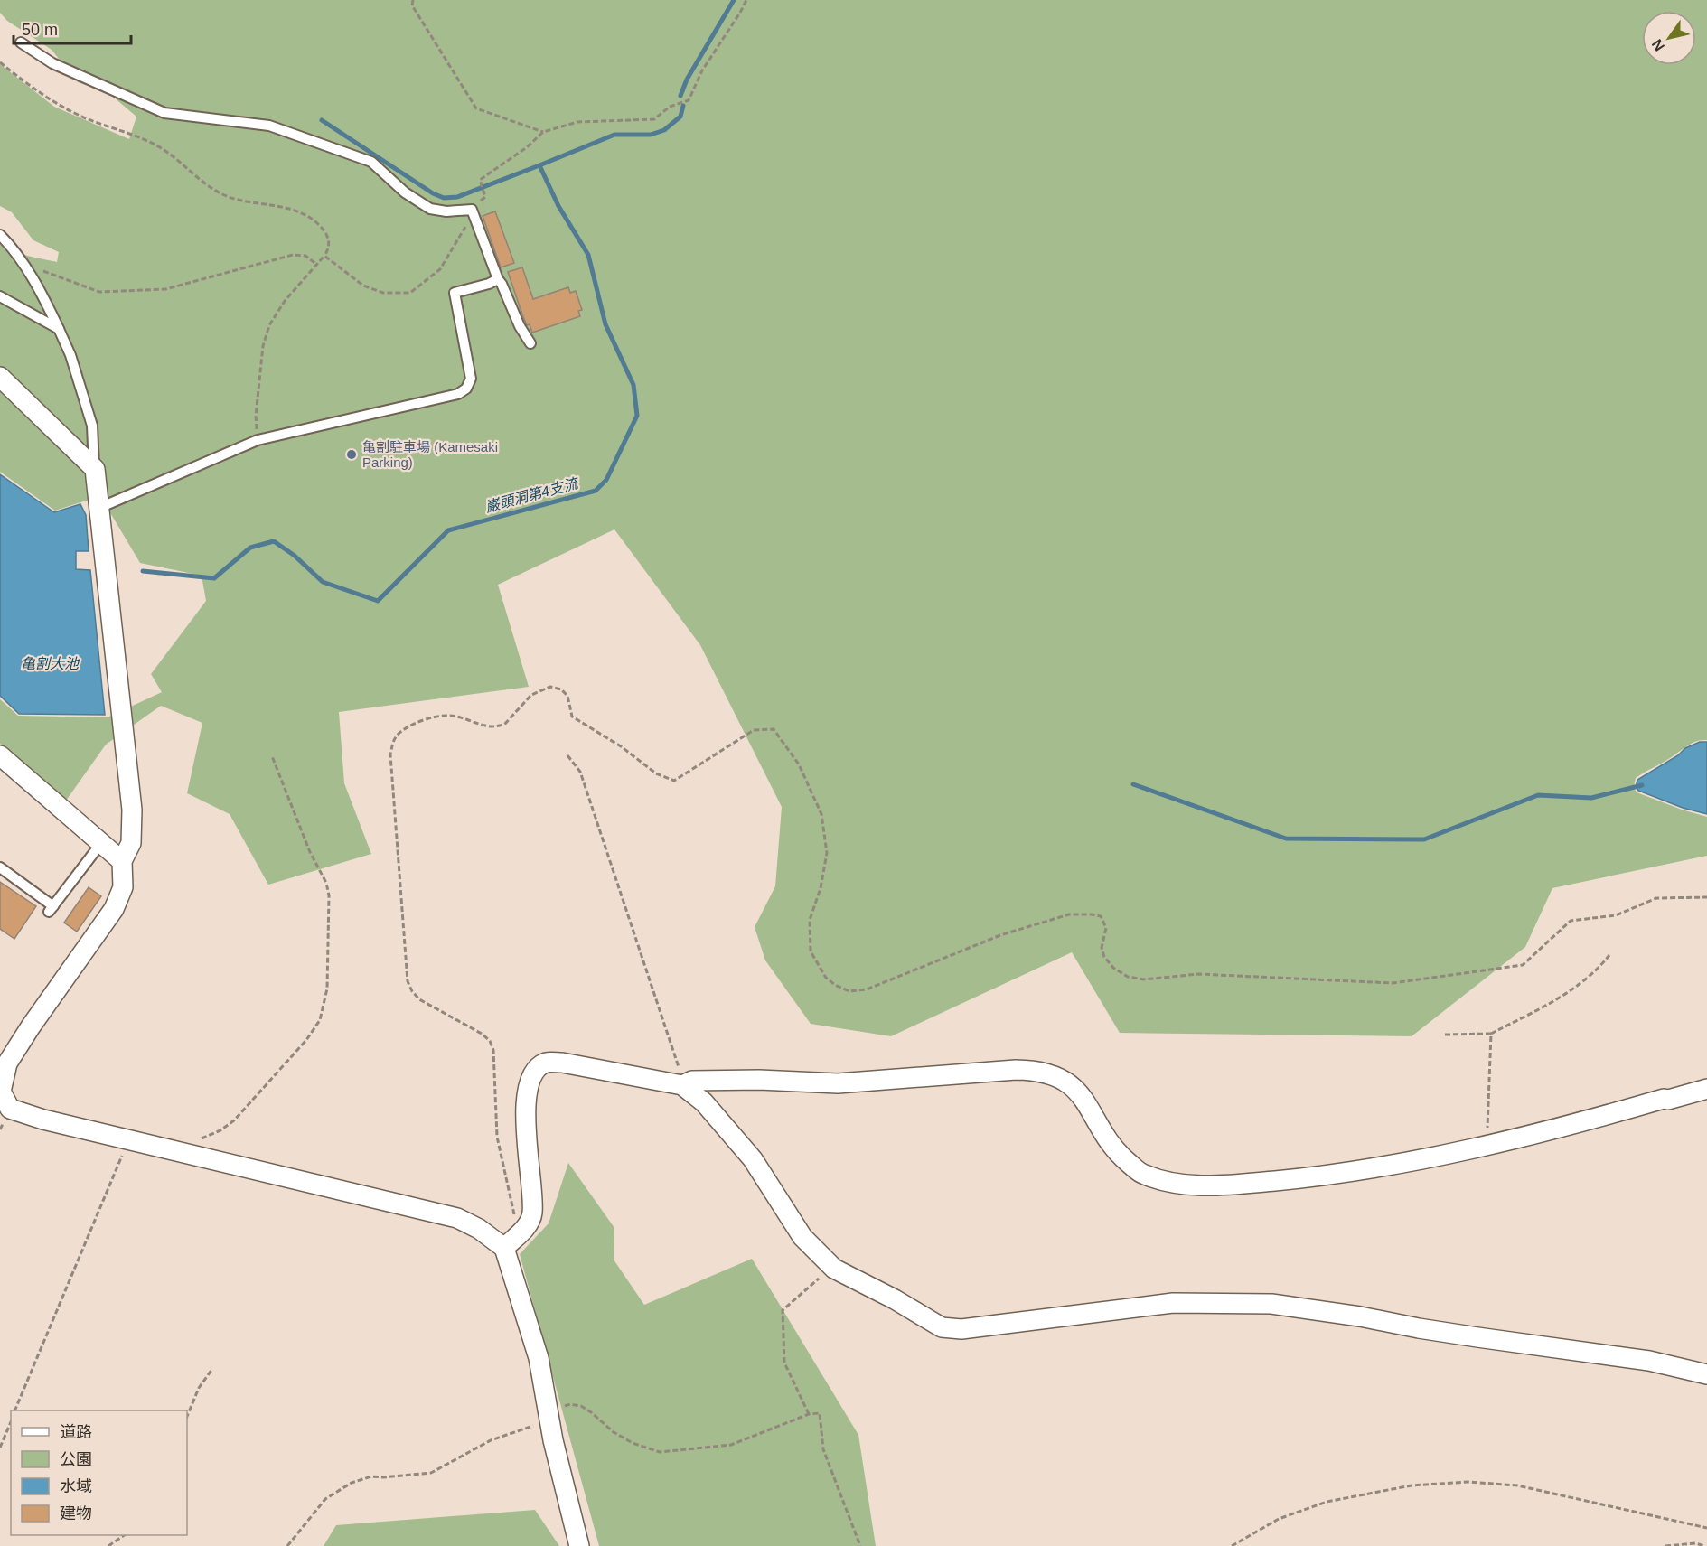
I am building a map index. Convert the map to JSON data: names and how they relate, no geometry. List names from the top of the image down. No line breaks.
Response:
{"water":["巌頭洞第4支流","亀割大池"],"places":["亀割駐車場 (Kamesaki Parking)"],"legend":["道路","公園","水域","建物"],"scale_bar":"50 m","north":"bottom left"}
